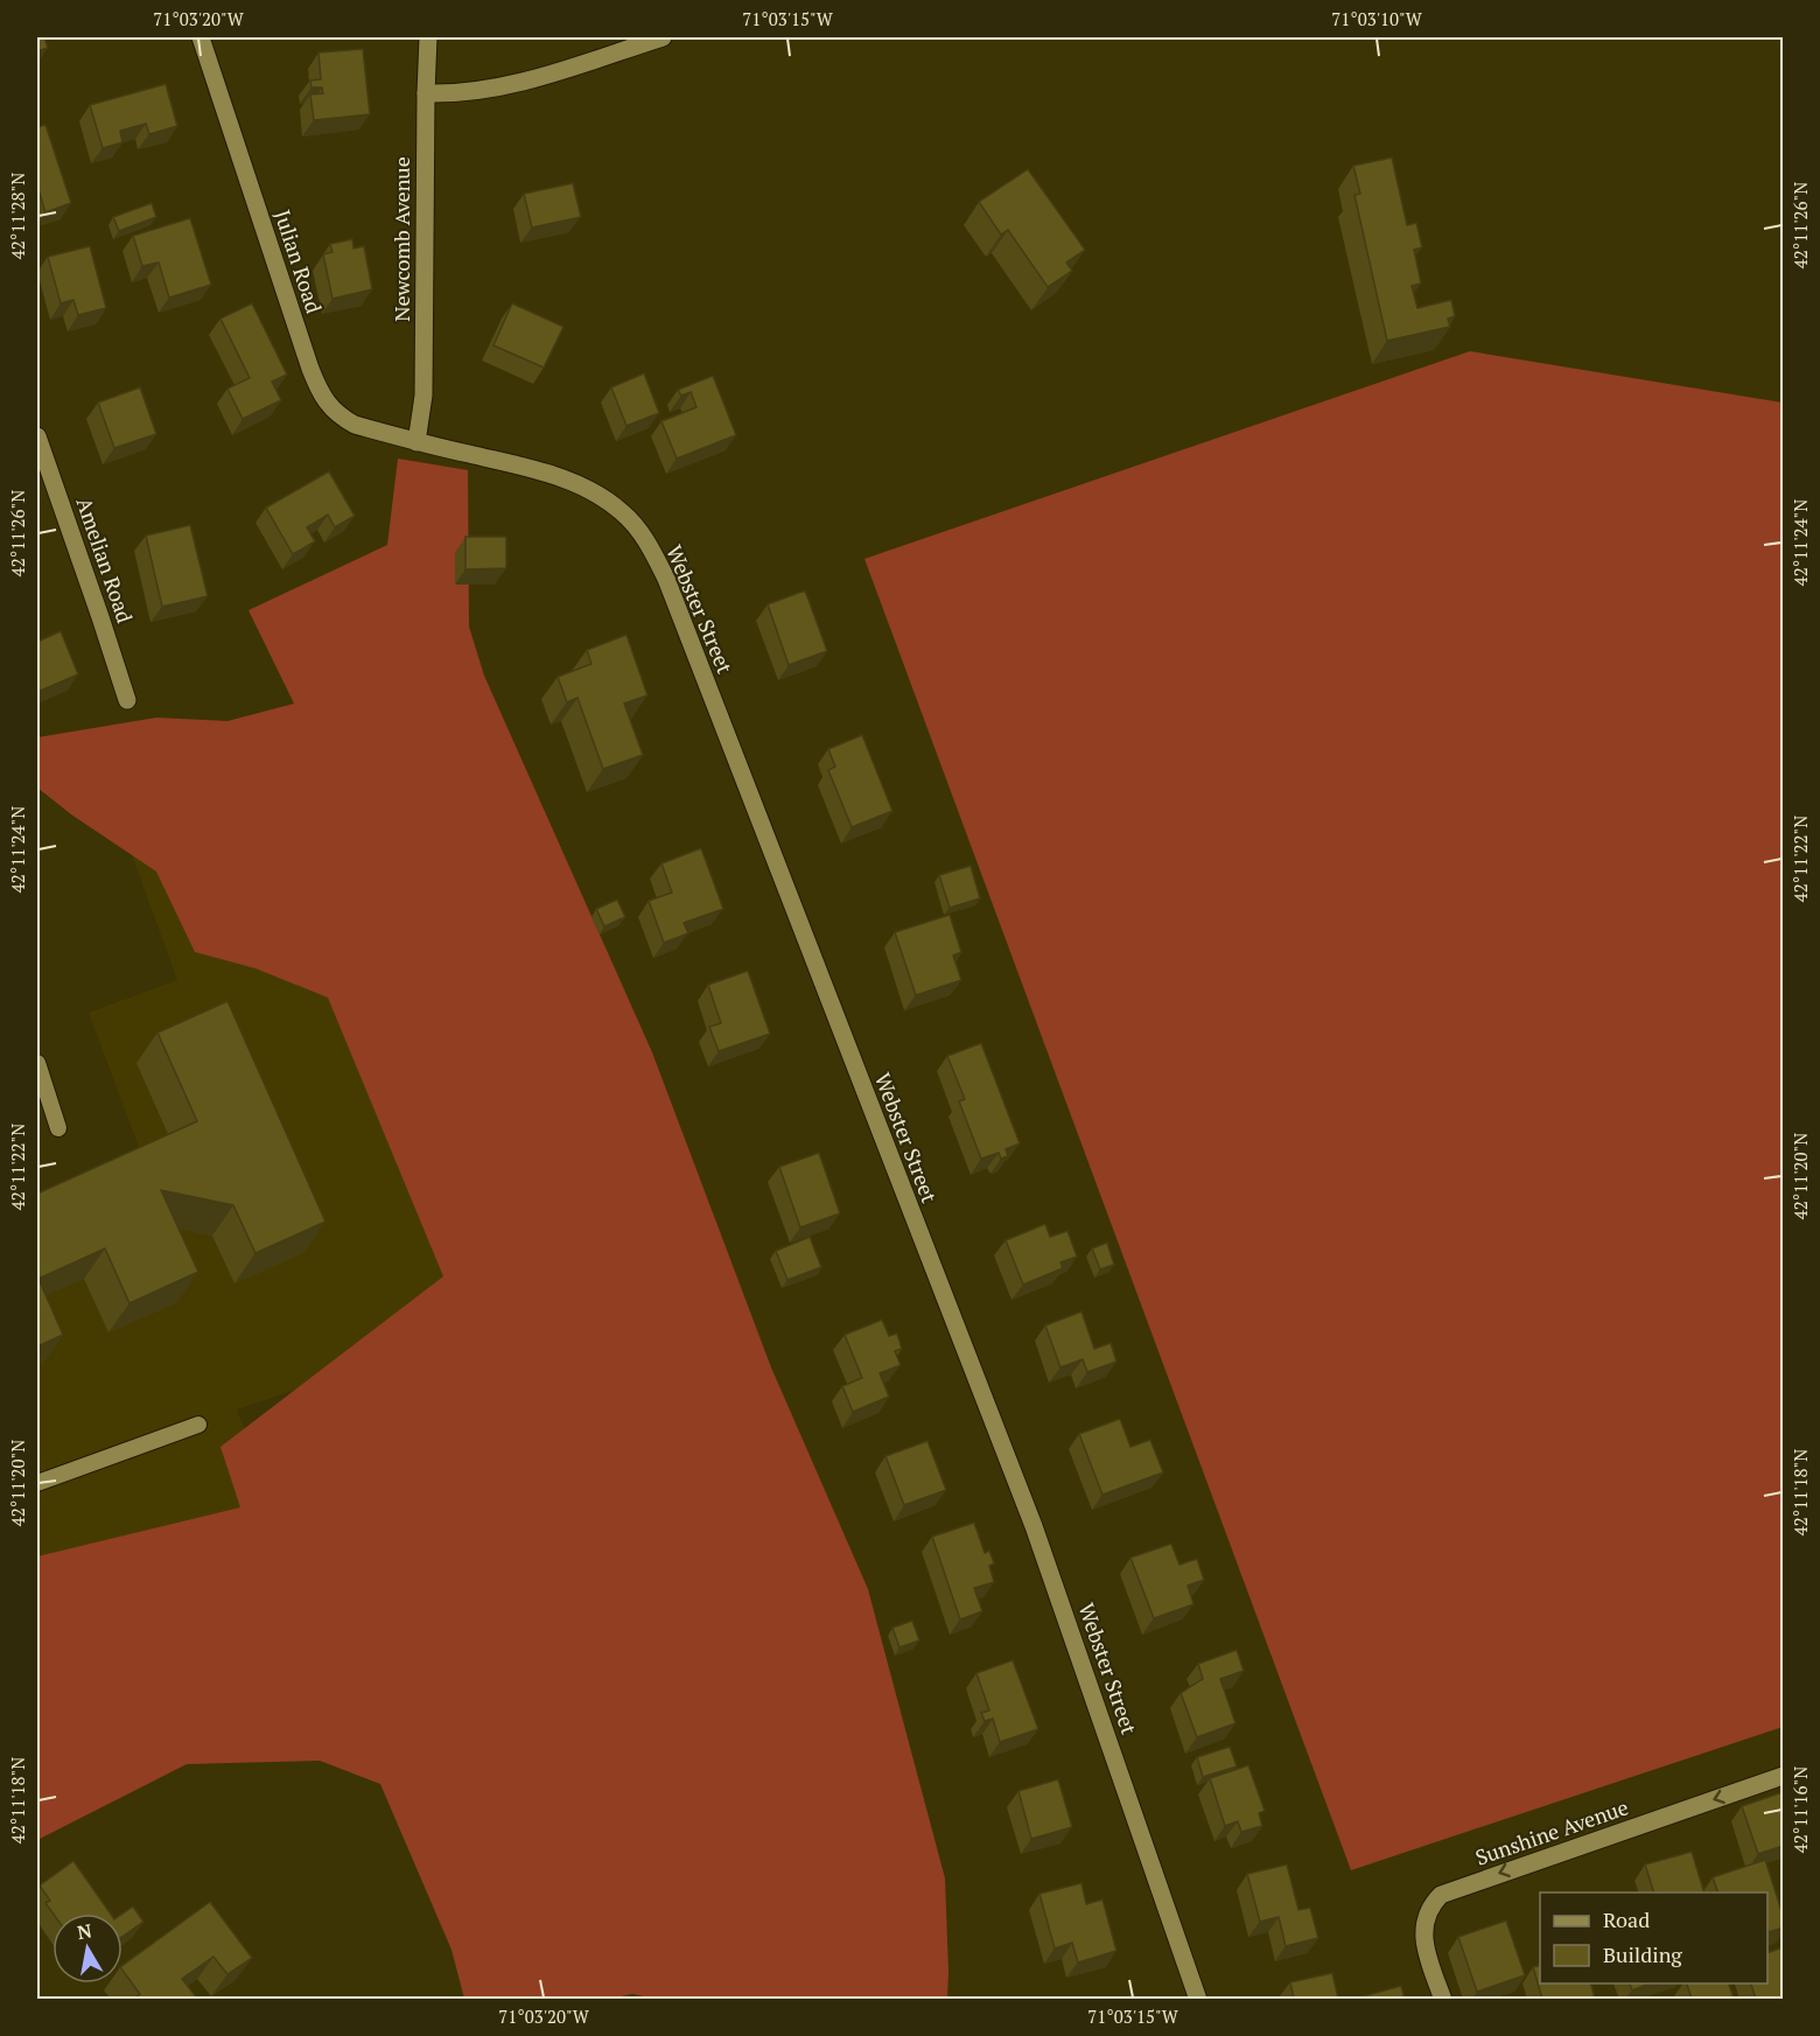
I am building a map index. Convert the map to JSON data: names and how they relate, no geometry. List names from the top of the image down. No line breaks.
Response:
{"streets":{"street":["Newcomb Avenue","Julian Road","Amelian Road","Webster Street","Sunshine Avenue"]},"crossings":[["Newcomb Avenue","Julian Road"],["Newcomb Avenue","Webster Street"],["Julian Road","Webster Street"]],"one_way":["Sunshine Avenue"],"legend":["Road","Building"],"north":"top","coordinates":["71°03'20\"W","71°03'15\"W","71°03'10\"W","42°11'28\"N","42°11'26\"N","42°11'24\"N","42°11'22\"N","42°11'20\"N","42°11'18\"N","42°11'16\"N"]}
